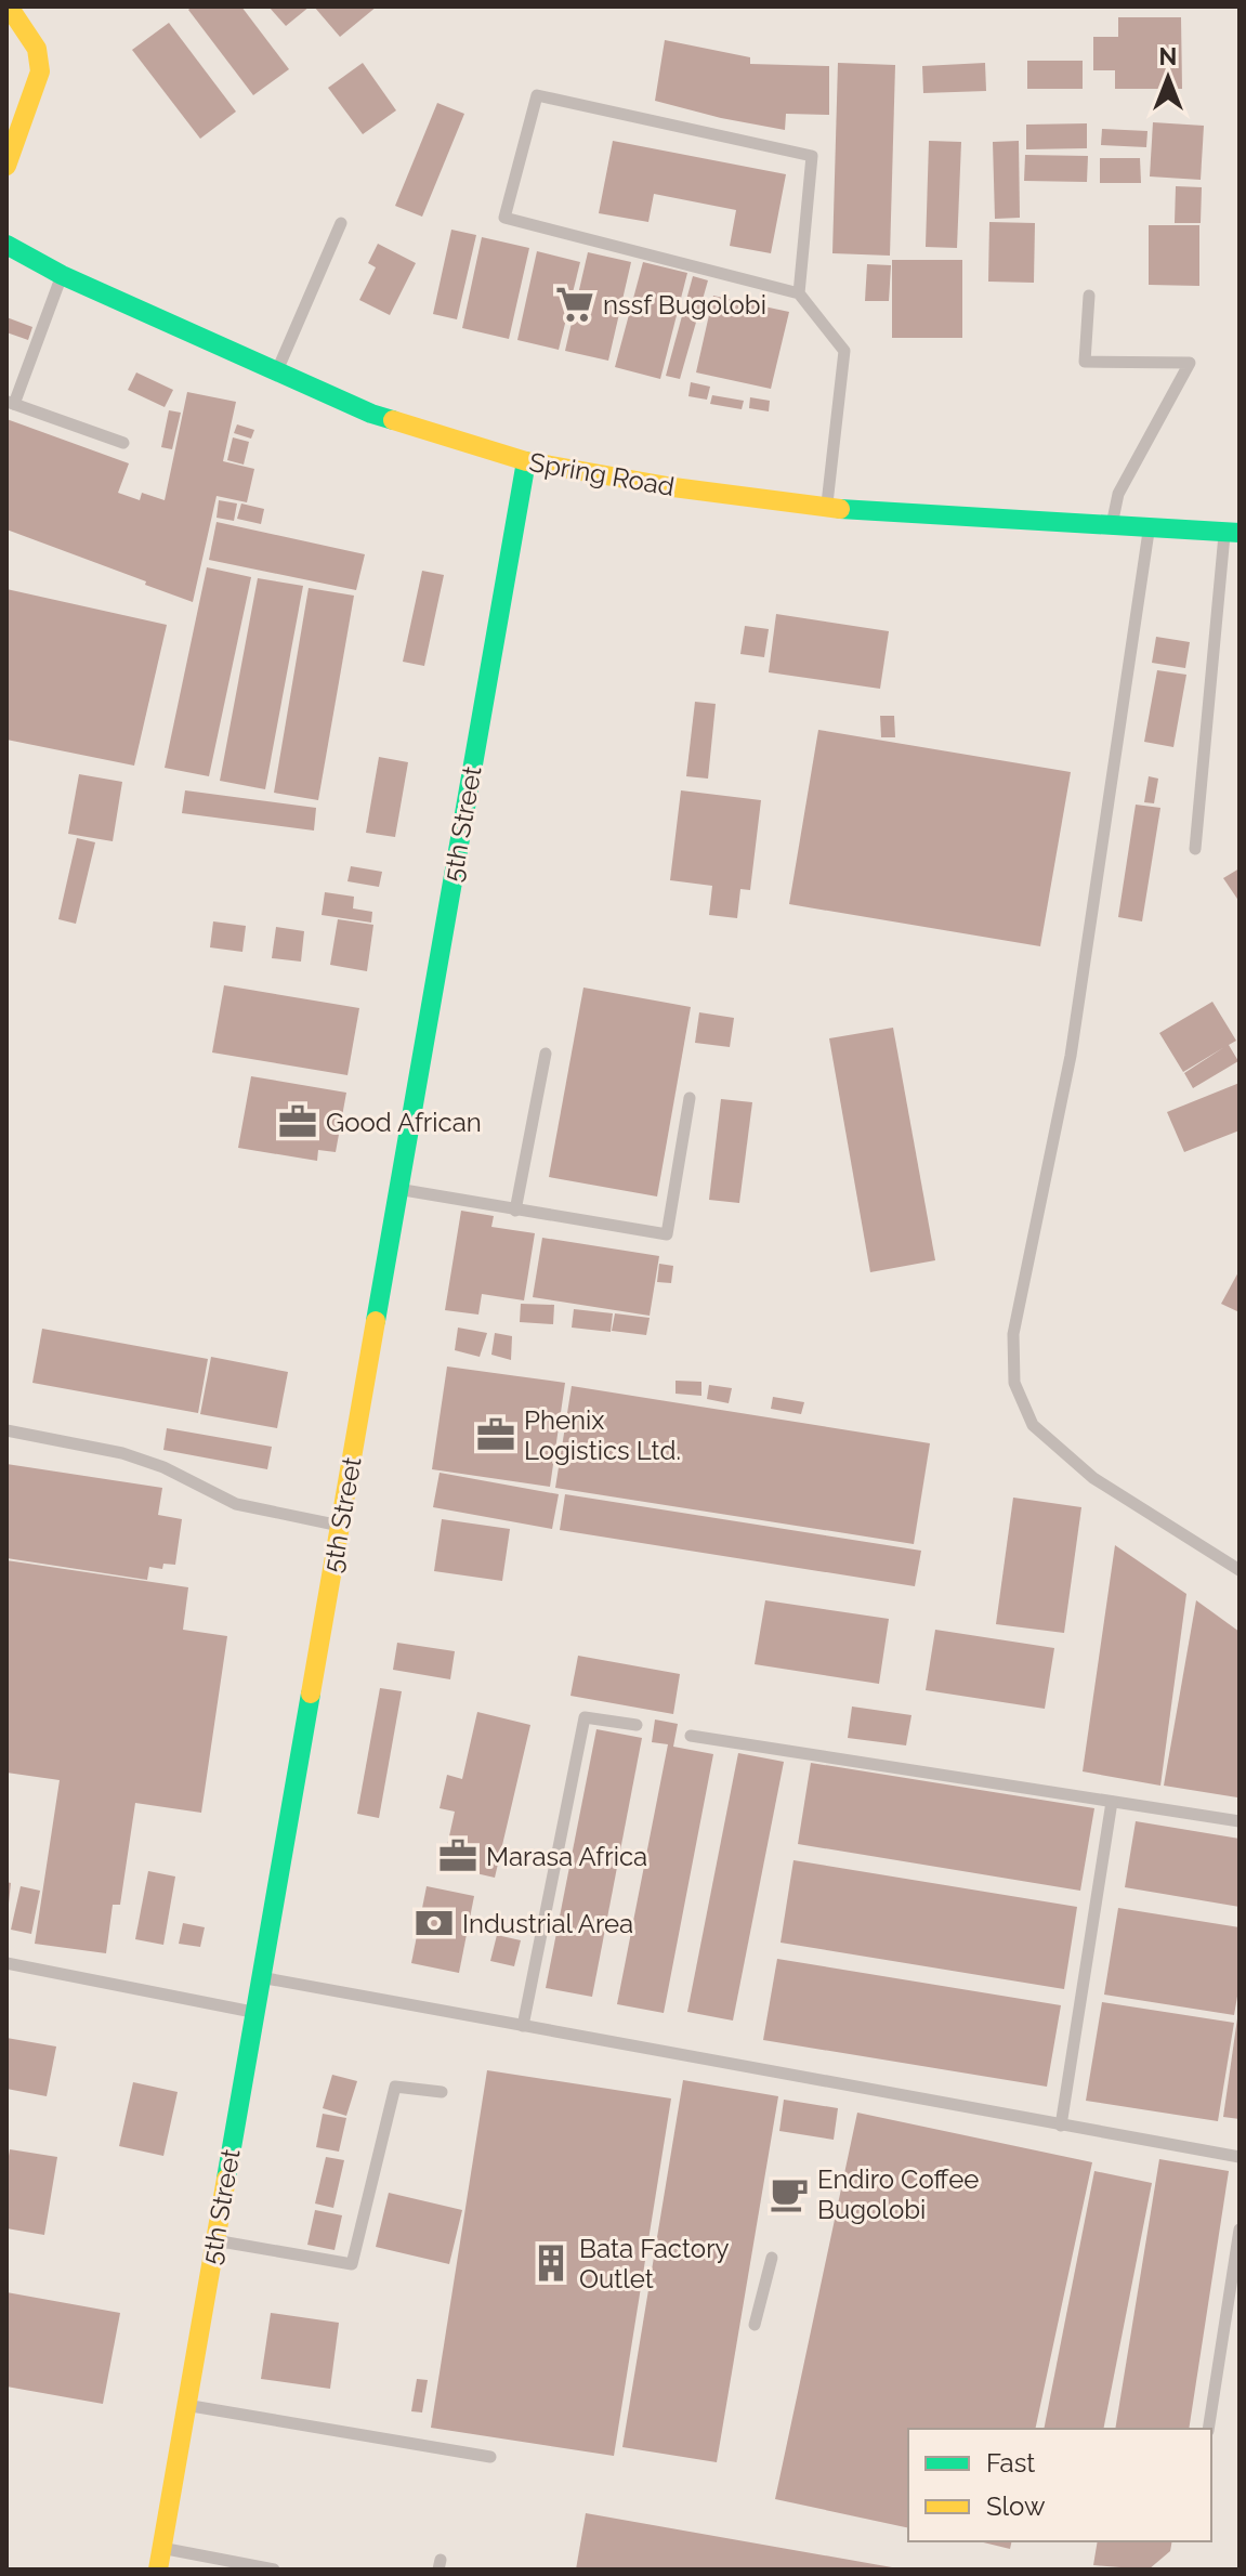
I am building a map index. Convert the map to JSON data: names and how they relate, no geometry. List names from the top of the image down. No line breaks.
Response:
{"streets":{"street":["Spring Road","5th Street"]},"crossings":[["Spring Road","5th Street"]],"places":{"supermarket":["nssf Bugolobi"],"office":["Good African","Phenix Logistics Ltd.","Marasa Africa"],"bank":["Industrial Area"],"cafe":["Endiro Coffee Bugolobi"],"building":["Bata Factory Outlet"]},"legend":["Fast","Slow"],"north":"top"}
